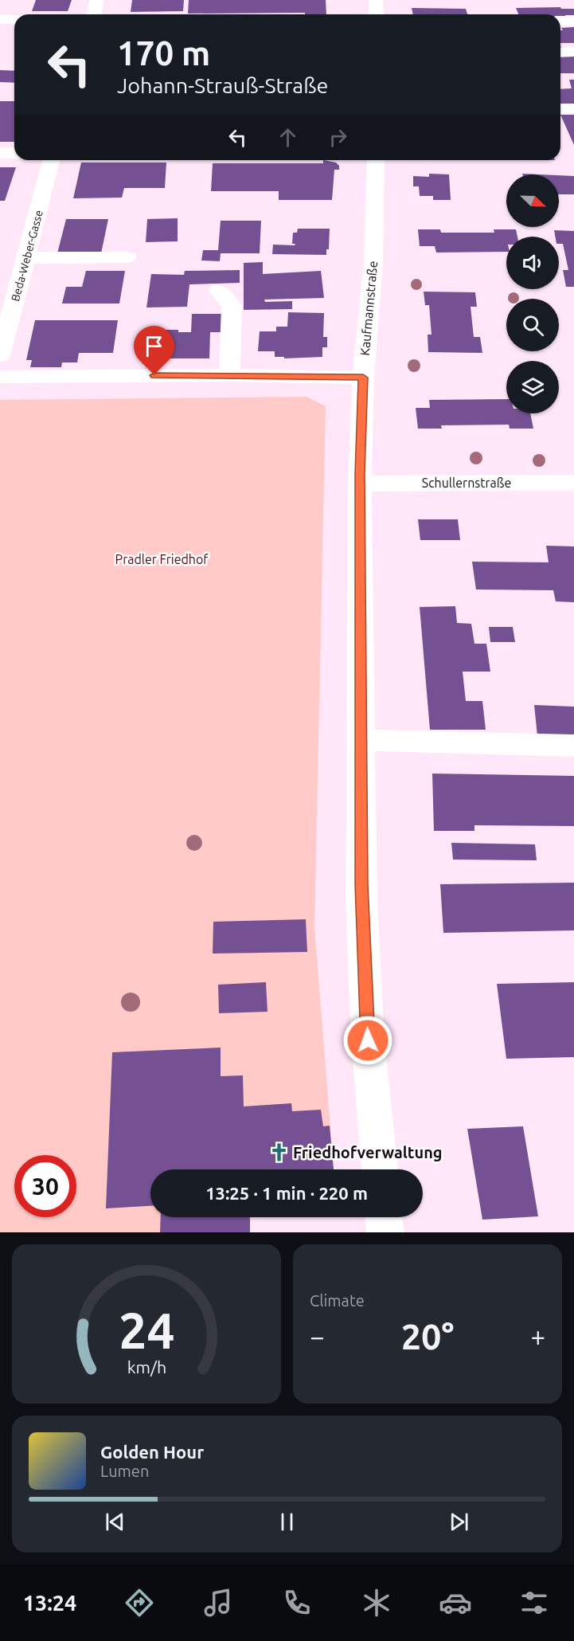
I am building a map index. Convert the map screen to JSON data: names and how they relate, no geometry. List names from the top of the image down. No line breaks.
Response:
{"streets":{"street":["Beda-Weber-Gasse","Kaufmannstraße","Schullernstraße"]},"crossings":[["Kaufmannstraße","Schullernstraße"]],"parks":["Pradler Friedhof"],"places":{"church":["Friedhofverwaltung"]},"north":"bottom right","page":{"turn":["170 m","Johann-Strauß-Straße"],"limit":"30","trip":"13:25 · 1 min · 220 m","tile":"Climate","heat":["−","20°","+"],"song":["Golden Hour","Lumen"],"tabs":"13:24","gauge":["24","km/h"]}}
